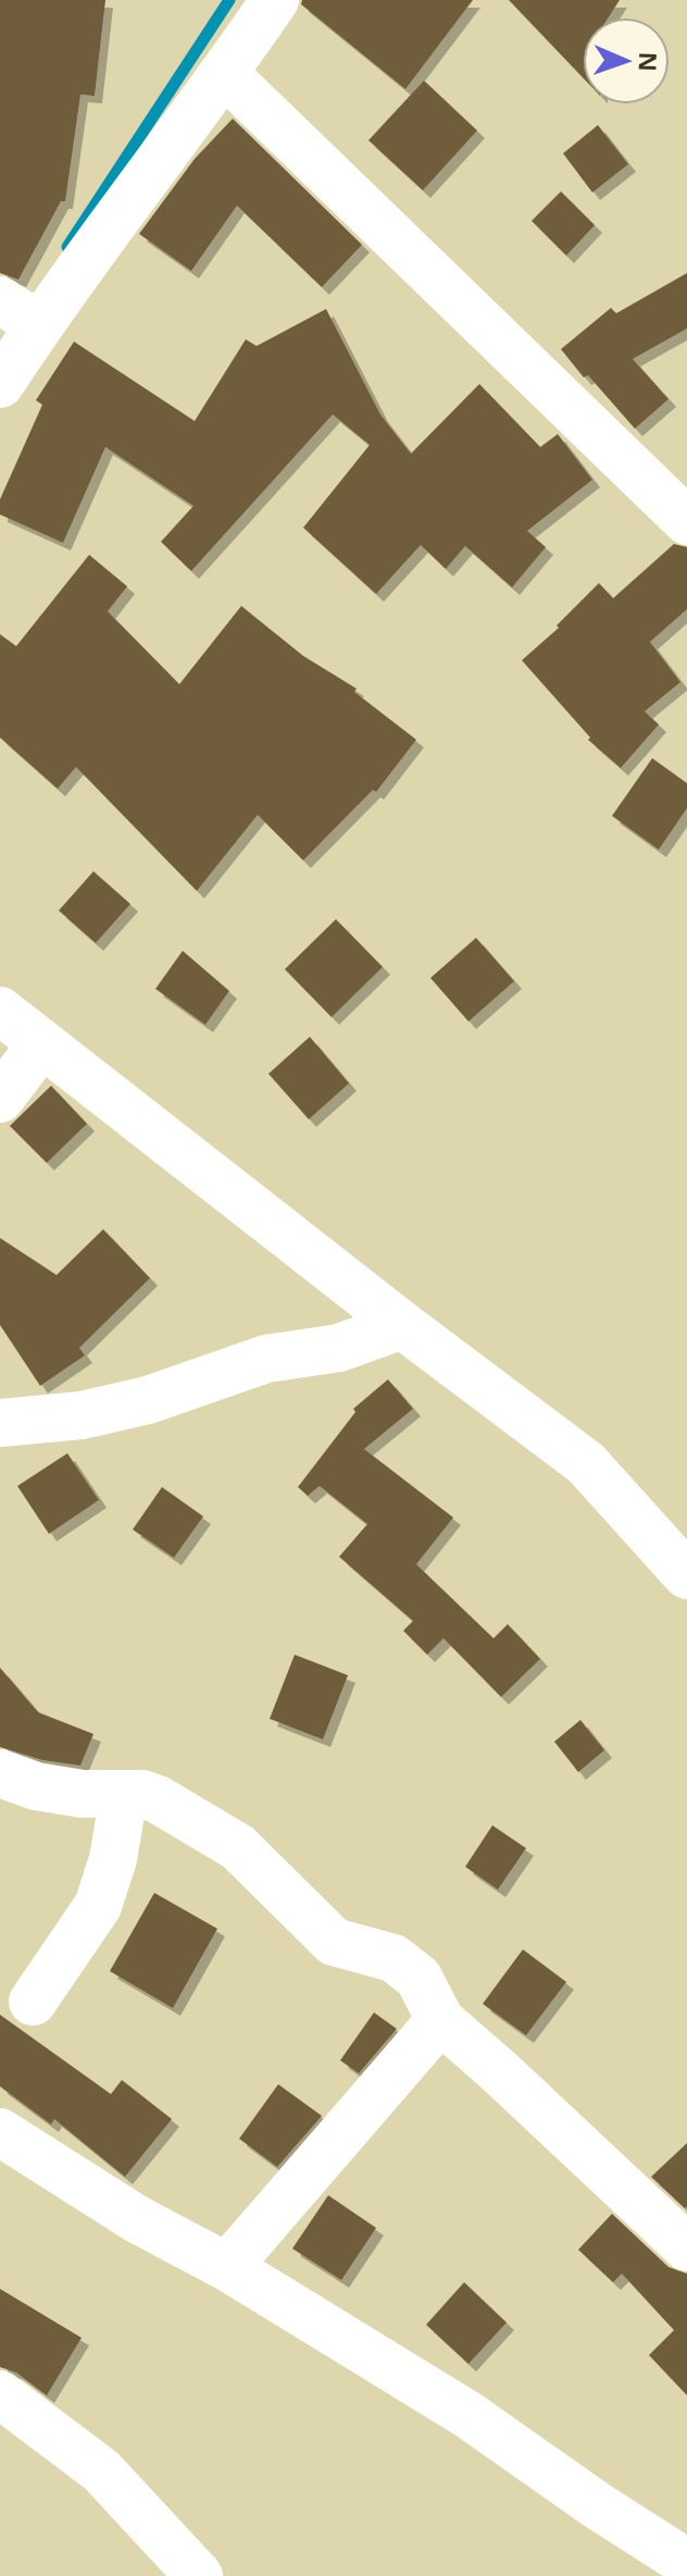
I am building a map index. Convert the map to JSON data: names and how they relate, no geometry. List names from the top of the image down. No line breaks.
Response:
{"north":"right"}
